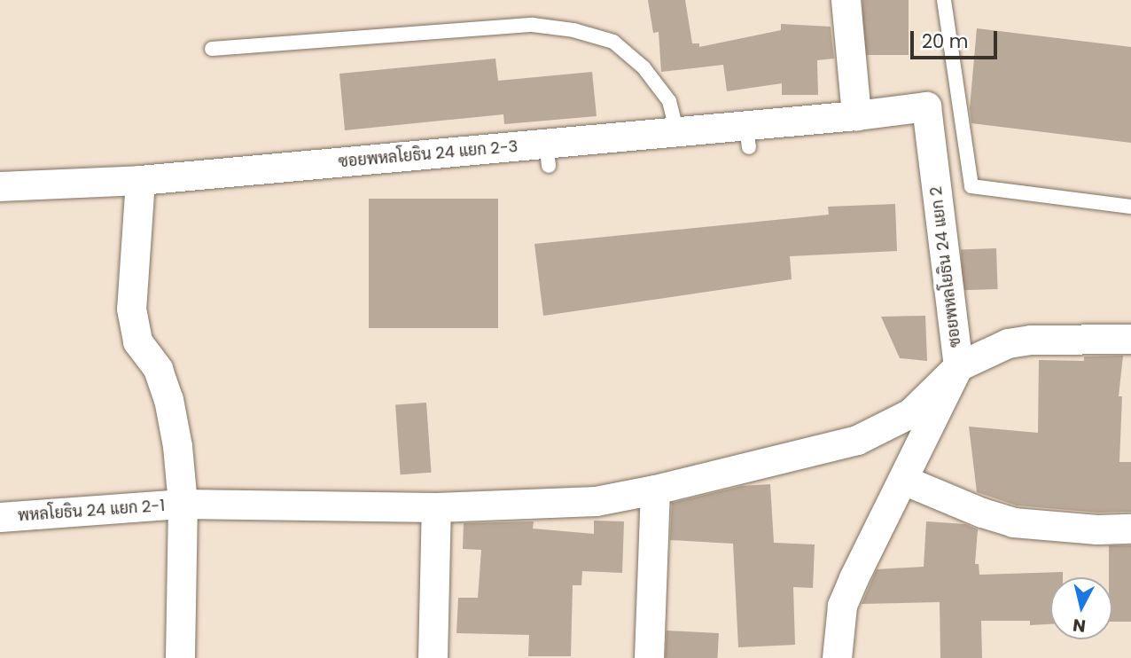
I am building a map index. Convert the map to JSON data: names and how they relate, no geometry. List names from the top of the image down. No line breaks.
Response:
{"streets":{"street":["ซอยพหลโยธิน 24 แยก 2-3","ซอยพหลโยธิน 24 แยก 2","พหลโยธิน 24 แยก 2-1"]},"crossings":[["ซอยพหลโยธิน 24 แยก 2-3","ซอยพหลโยธิน 24 แยก 2"],["ซอยพหลโยธิน 24 แยก 2","พหลโยธิน 24 แยก 2-1"]],"scale_bar":"20 m","north":"bottom"}
